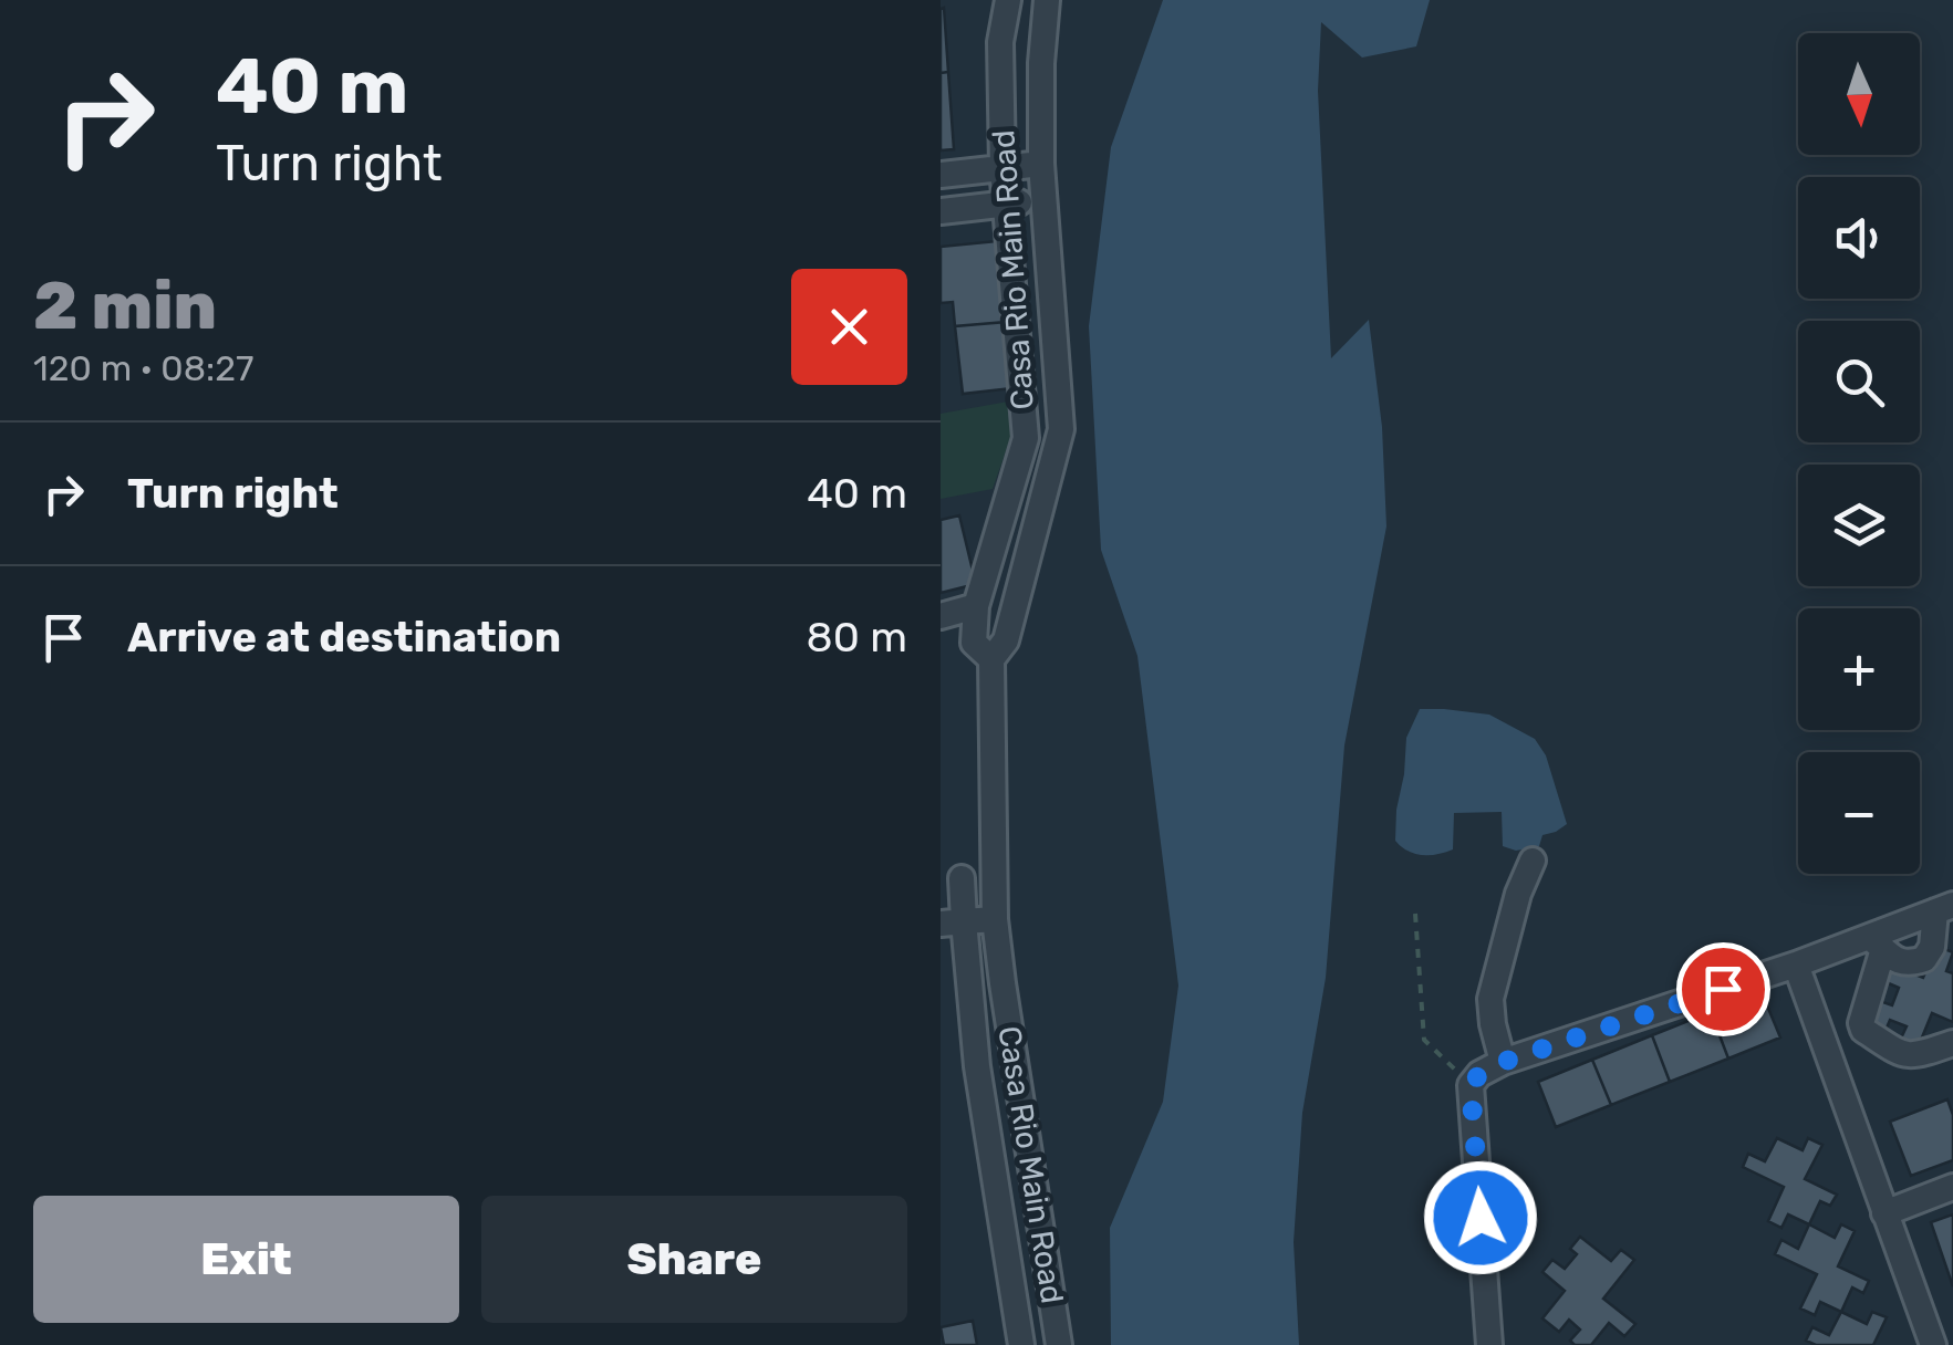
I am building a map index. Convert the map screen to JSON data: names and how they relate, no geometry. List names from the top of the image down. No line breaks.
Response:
{"streets":{"street":["Casa Rio Main Road"]},"north":"bottom","page":{"turn":["40 m","Turn right"],"map_buttons":["+","−"],"heading":["2 min","120 m · 08:27"],"list":[{"name":"Turn right","value":"40 m"},{"name":"Arrive at destination","value":"80 m"}],"buttons":["Exit","Share"]}}
